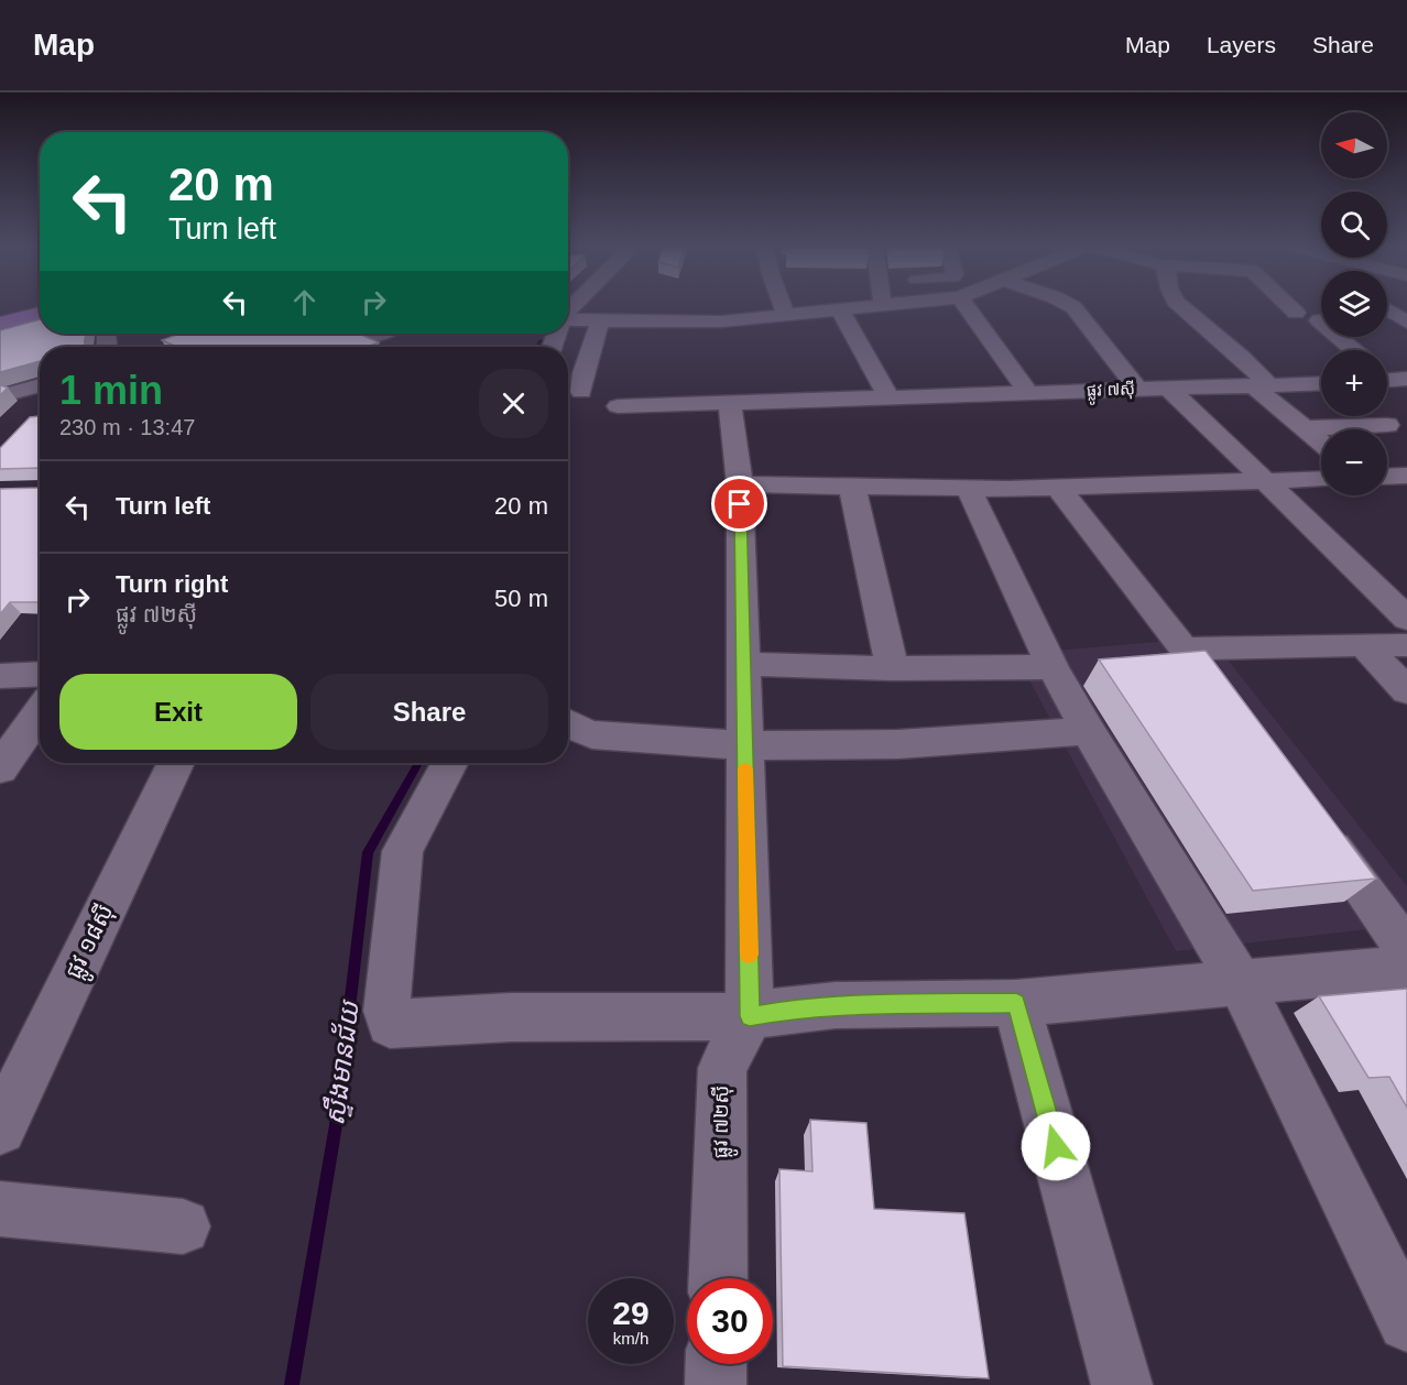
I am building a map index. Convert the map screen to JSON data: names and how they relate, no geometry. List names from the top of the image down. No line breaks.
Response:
{"streets":{"street":["ផ្លូវ ៧ស៊ី","ផ្លូវ ១៨ស៊ី","ផ្លូវ ៧២ស៊ី"]},"crossings":[["ផ្លូវ ៧ស៊ី","ផ្លូវ ៧២ស៊ី"]],"water":["ស្ទឹងមានជ័យ"],"north":"left","page":{"header":"Map","nav":["Map","Layers","Share"],"map_buttons":["+","−"],"turn":["20 m","Turn left"],"heading":["1 min","230 m · 13:47"],"list":[{"name":"Turn left","value":"20 m"},{"name":"Turn right","note":"ផ្លូវ ៧២ស៊ី","value":"50 m"}],"buttons":["Exit","Share"],"speed":"29 km/h","limit":"30"}}
